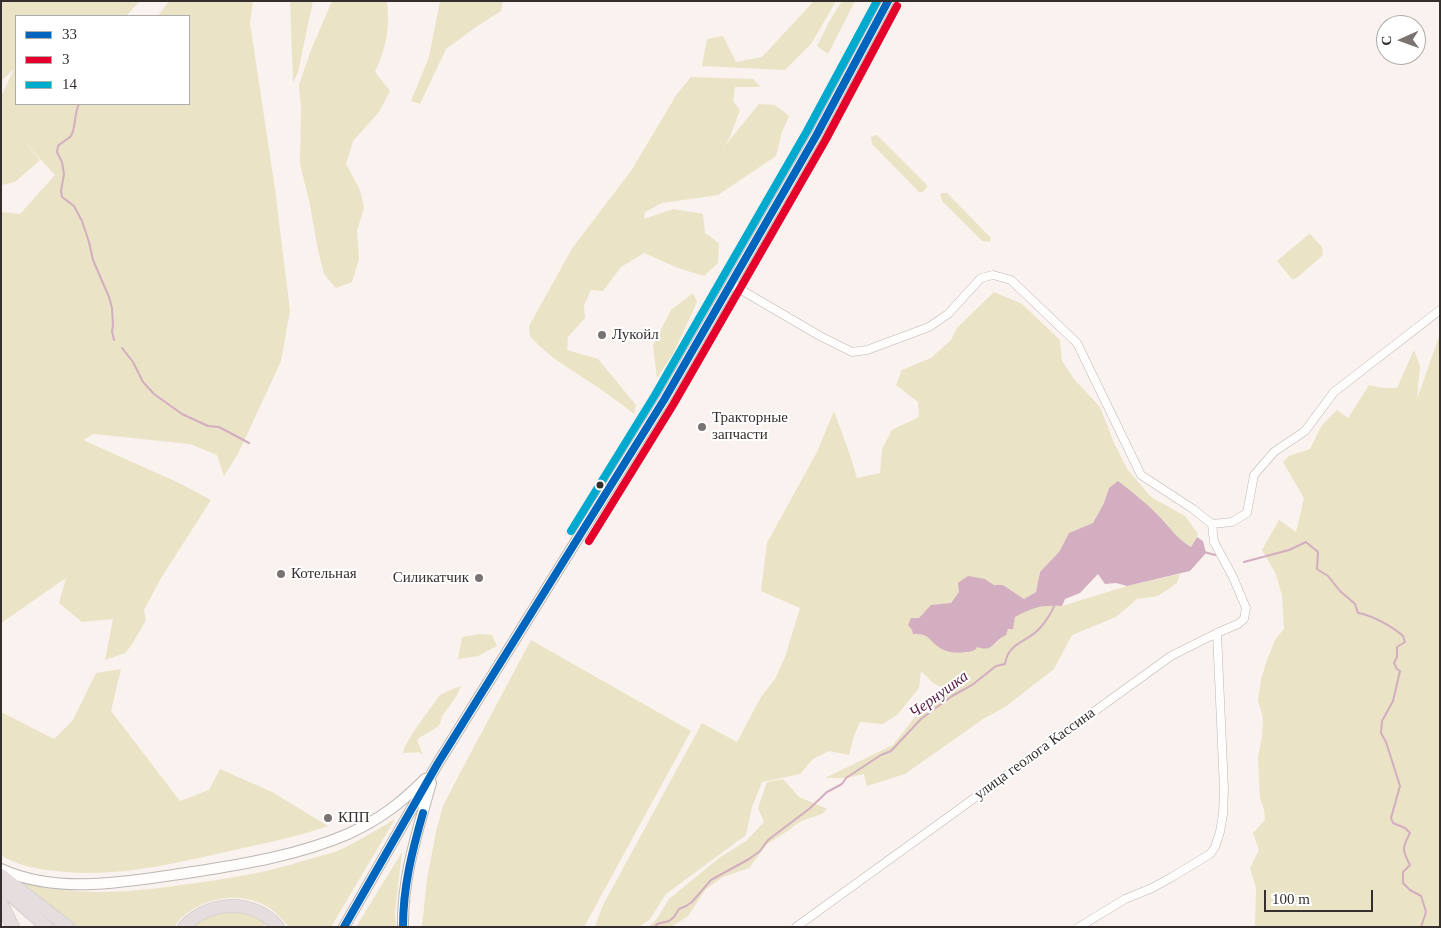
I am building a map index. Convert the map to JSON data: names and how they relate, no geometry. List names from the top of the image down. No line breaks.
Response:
{"streets":{"street":["улица геолога Кассина"]},"water":["Чернушка"],"places":["Лукойл","Тракторные запчасти","Котельная","Силикатчик","КПП"],"lines":["transit line 33","transit line 14","transit line 3"],"legend":["33","3","14"],"scale_bar":"100 m","north":"left"}
